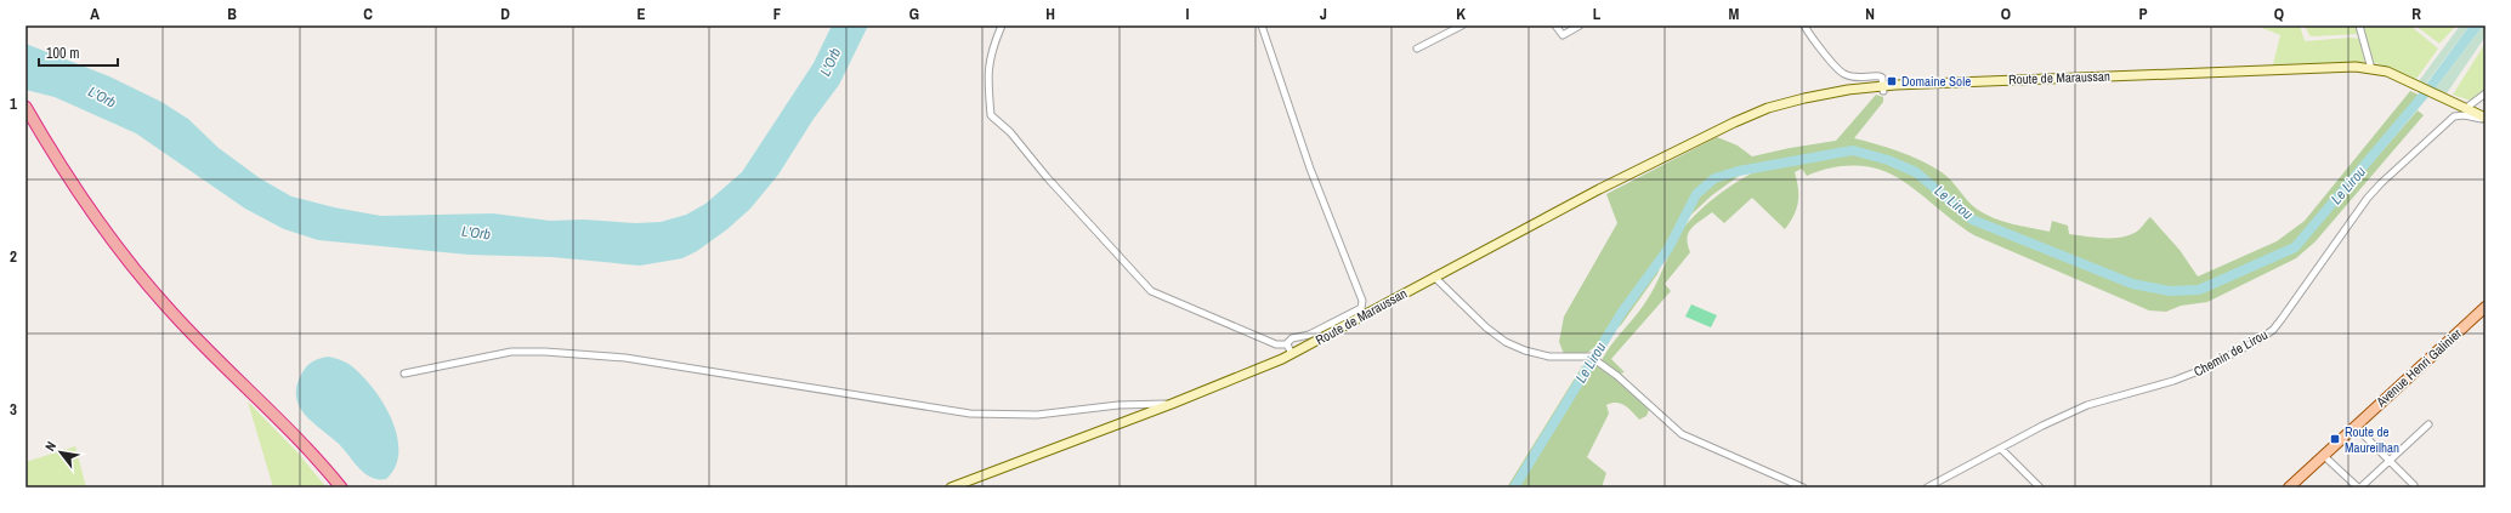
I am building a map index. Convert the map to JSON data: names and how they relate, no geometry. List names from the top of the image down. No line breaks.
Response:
{"streets":{"main road":["Route de Maraussan","Avenue Henri Galinier"],"street":["Chemin de Lirou"]},"crossings":[["Route de Maraussan","Chemin de Lirou"]],"water":["L'Orb","Le Lirou"],"places":{"transit":["Domaine Sole","Route de Maureilhan"]},"scale_bar":"100 m","north":"top left","grid":{"columns":["A","B","C","D","E","F","G","H","I","J","K","L","M","N","O","P","Q","R"],"rows":["1","2","3"]}}
